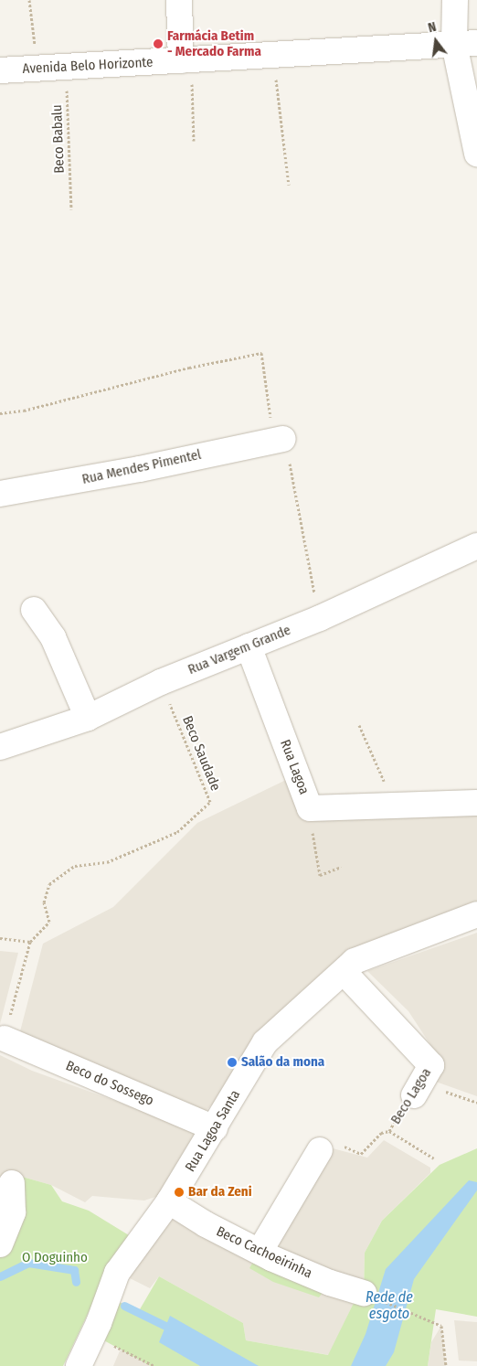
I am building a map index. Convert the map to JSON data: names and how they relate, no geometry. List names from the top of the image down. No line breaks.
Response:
{"streets":{"street":["Avenida Belo Horizonte","Rua Mendes Pimentel","Rua Vargem Grande","Rua Lagoa","Beco do Sossego","Beco Lagoa","Rua Lagoa Santa","Beco Cachoeirinha"],"path":["Beco Babalu","Beco Saudade"]},"crossings":[["Avenida Belo Horizonte","Beco Babalu"],["Rua Vargem Grande","Beco Saudade"],["Rua Vargem Grande","Rua Lagoa"],["Beco do Sossego","Rua Lagoa Santa"],["Beco Lagoa","Rua Lagoa Santa"],["Rua Lagoa Santa","Beco Cachoeirinha"]],"water":["Rede de esgoto"],"parks":["O Doguinho"],"places":["Farmácia Betim - Mercado Farma","Salão da mona","Bar da Zeni"],"north":"top"}
